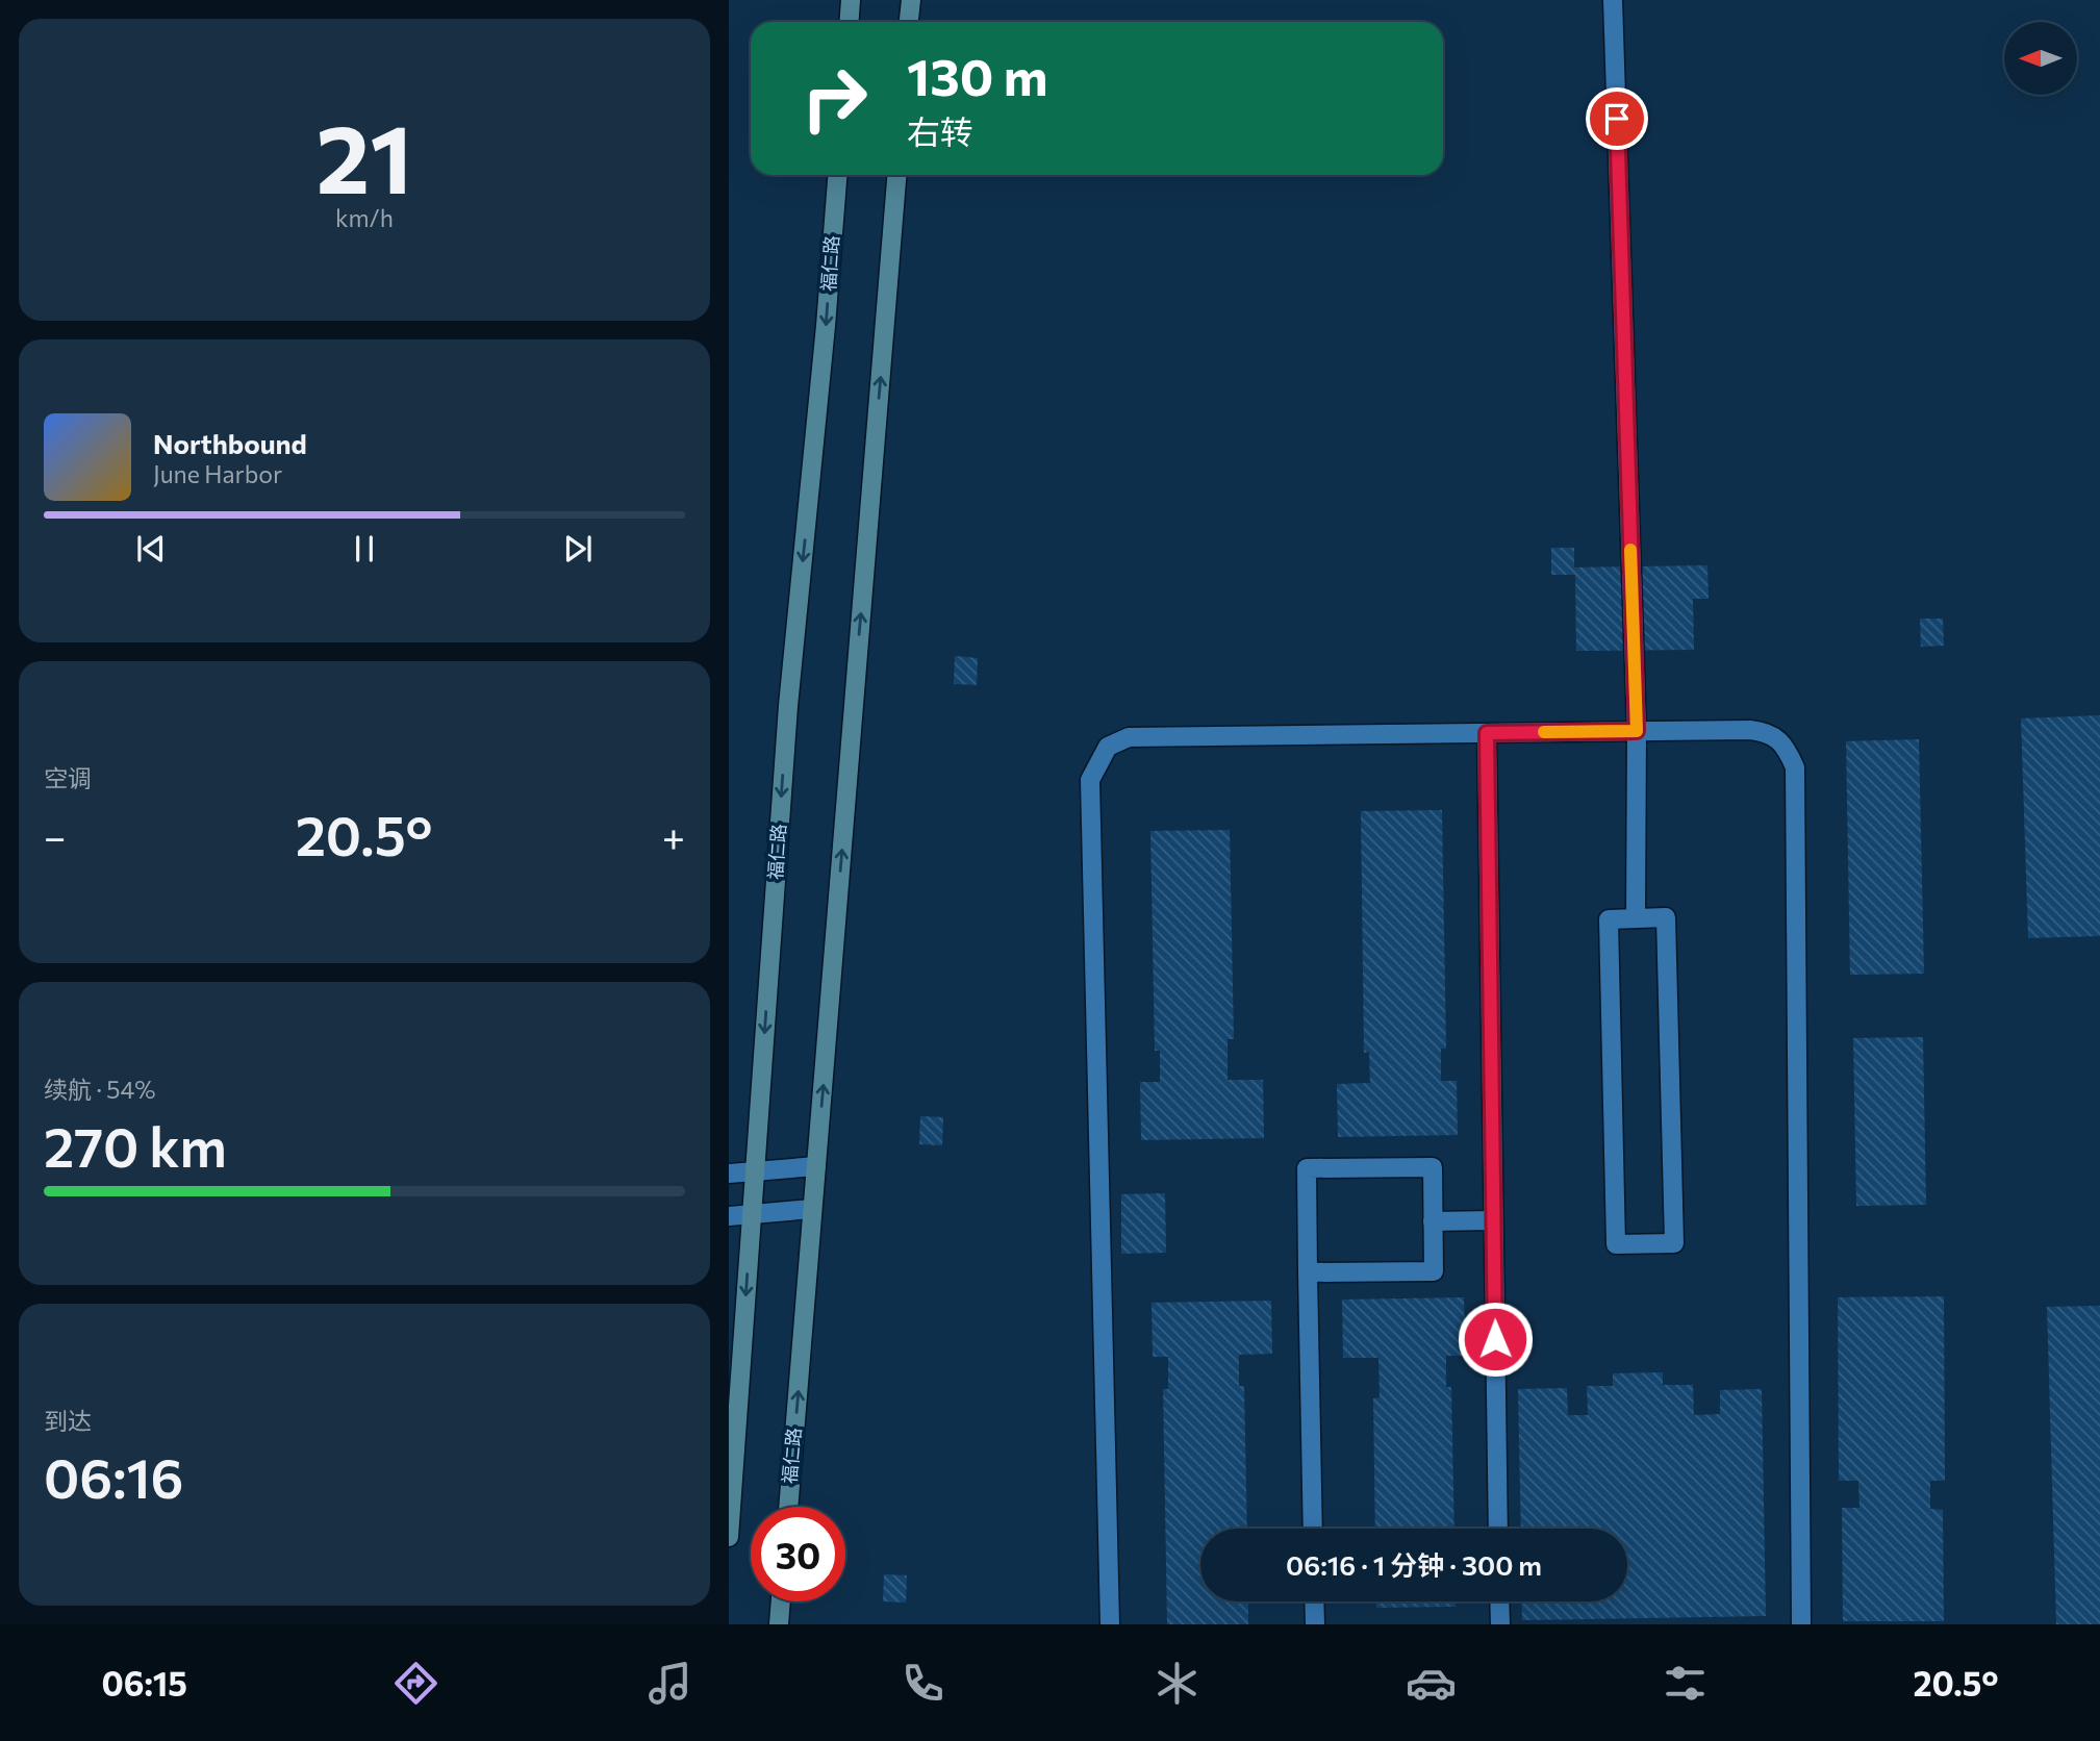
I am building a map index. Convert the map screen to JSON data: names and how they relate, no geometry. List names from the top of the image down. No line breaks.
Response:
{"streets":{"main road":["福仁路"]},"north":"left","page":{"tile":[["21","km/h"],"空调",["续航 · 54%","270 km"],["到达","06:16"]],"turn":["130 m","右转"],"song":["Northbound","June Harbor"],"heat":["−","20.5°","+"],"limit":"30","trip":"06:16 · 1 分钟 · 300 m","tabs":["06:15","20.5°"]}}
